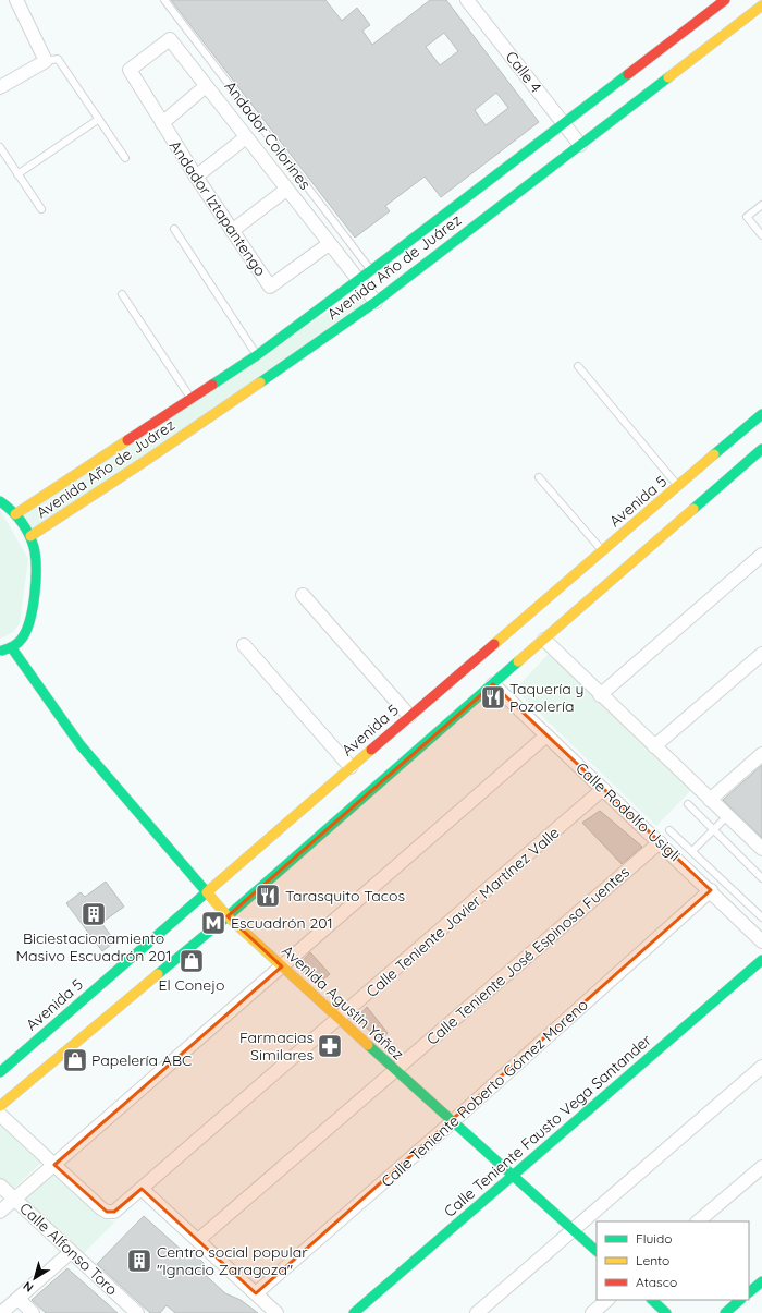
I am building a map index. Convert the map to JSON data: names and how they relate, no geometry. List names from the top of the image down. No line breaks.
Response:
{"streets":{"main road":["Avenida Año de Juárez","Avenida 5","Avenida Agustín Yáñez","Calle Teniente Fausto Vega Santander"],"street":["Calle 4","Andador Colorines","Andador Iztapantengo","Calle Rodolfo Usigli","Calle Teniente Javier Martínez Valle","Calle Teniente José Espinosa Fuentes","Calle Teniente Roberto Gómez Moreno","Calle Alfonso Toro"]},"crossings":[["Calle 4","Avenida Año de Juárez"],["Andador Colorines","Andador Iztapantengo"],["Andador Colorines","Avenida Año de Juárez"],["Avenida 5","Avenida Agustín Yáñez"],["Calle Rodolfo Usigli","Calle Teniente Javier Martínez Valle"],["Calle Rodolfo Usigli","Calle Teniente José Espinosa Fuentes"],["Calle Rodolfo Usigli","Calle Teniente Roberto Gómez Moreno"],["Calle Teniente Javier Martínez Valle","Avenida Agustín Yáñez"],["Calle Teniente José Espinosa Fuentes","Avenida Agustín Yáñez"],["Avenida Agustín Yáñez","Calle Teniente Roberto Gómez Moreno"],["Avenida Agustín Yáñez","Calle Teniente Fausto Vega Santander"]],"places":{"restaurant":["Taquería y Pozolería","Tarasquito Tacos"],"building":["Biciestacionamiento Masivo Escuadrón 201","Centro social popular \"Ignacio Zaragoza\""],"metro station":["Escuadrón 201"],"shop":["El Conejo","Papelería ABC"],"pharmacy":["Farmacias Similares"]},"legend":["Fluido","Lento","Atasco"],"north":"bottom left"}
